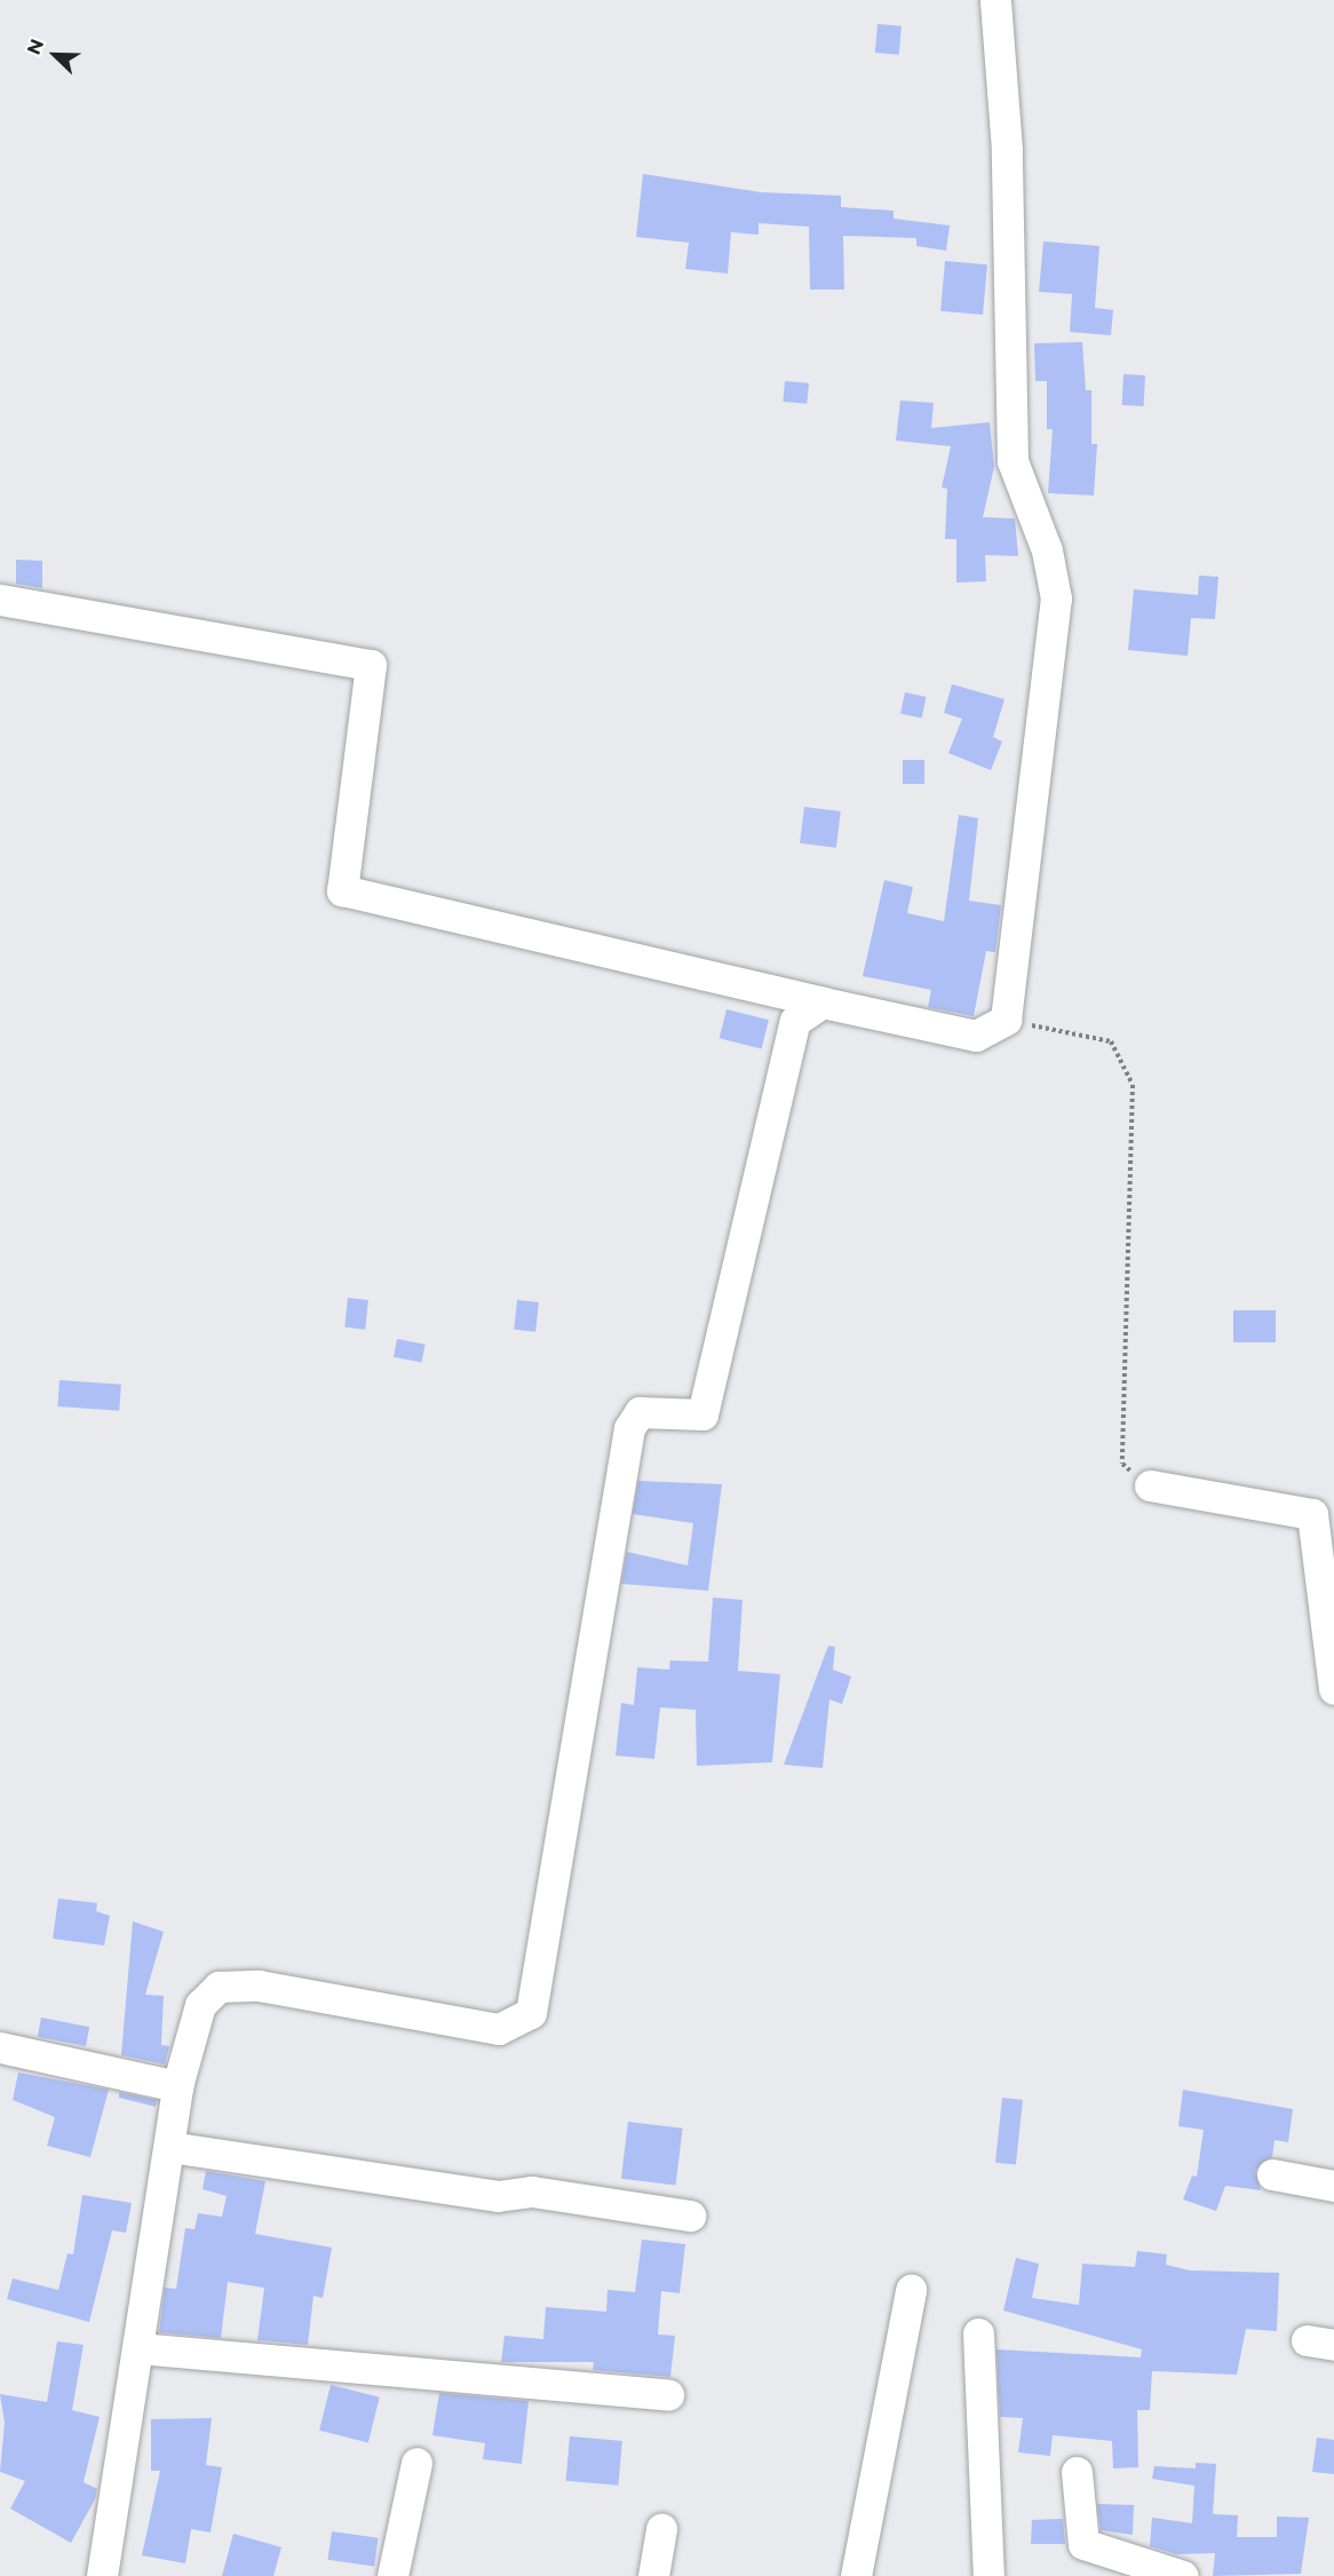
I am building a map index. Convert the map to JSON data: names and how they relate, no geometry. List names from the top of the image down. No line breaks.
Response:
{"north":"top left"}
